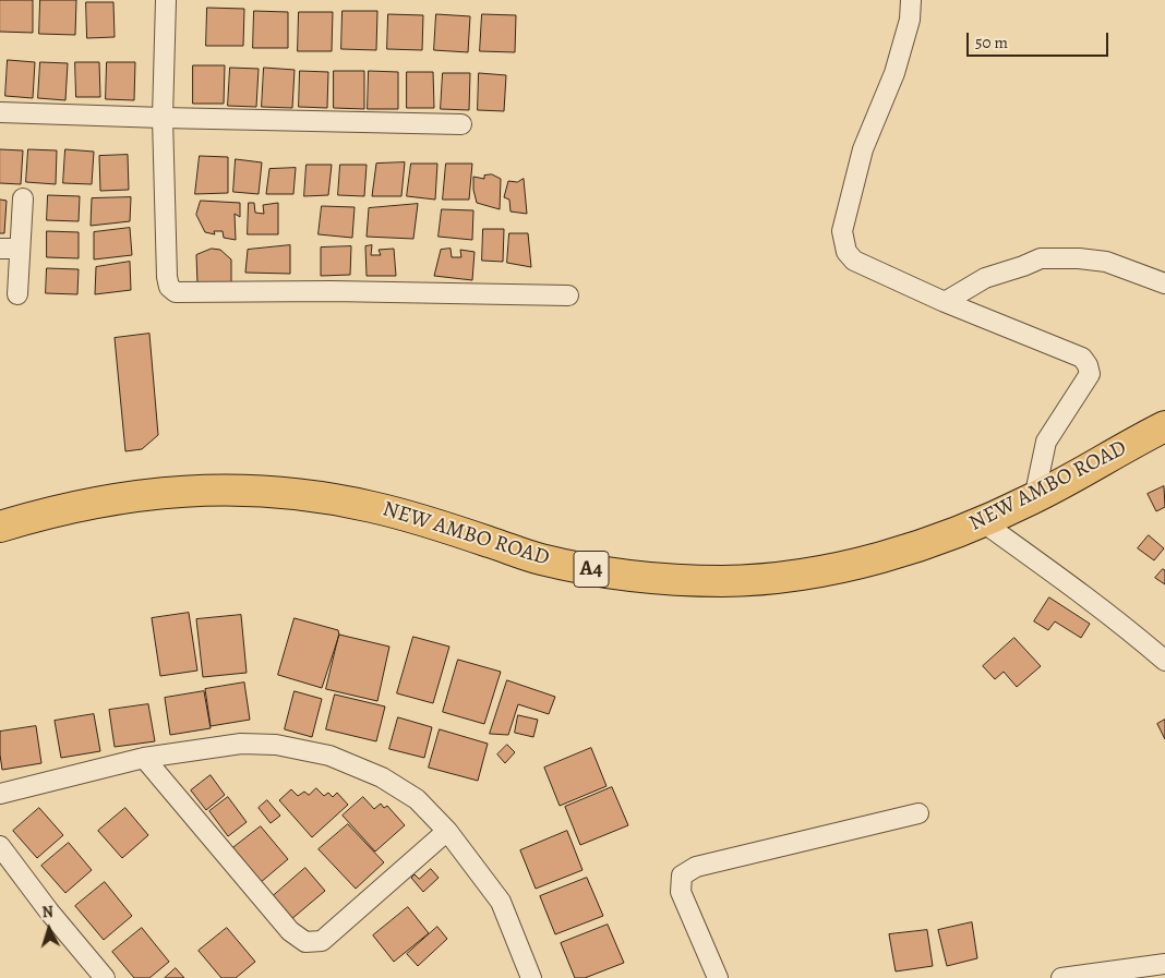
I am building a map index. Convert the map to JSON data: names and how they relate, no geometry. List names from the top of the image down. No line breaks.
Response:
{"streets":{"main road":["NEW AMBO ROAD","A4"]},"scale_bar":"50 m","north":"top"}
